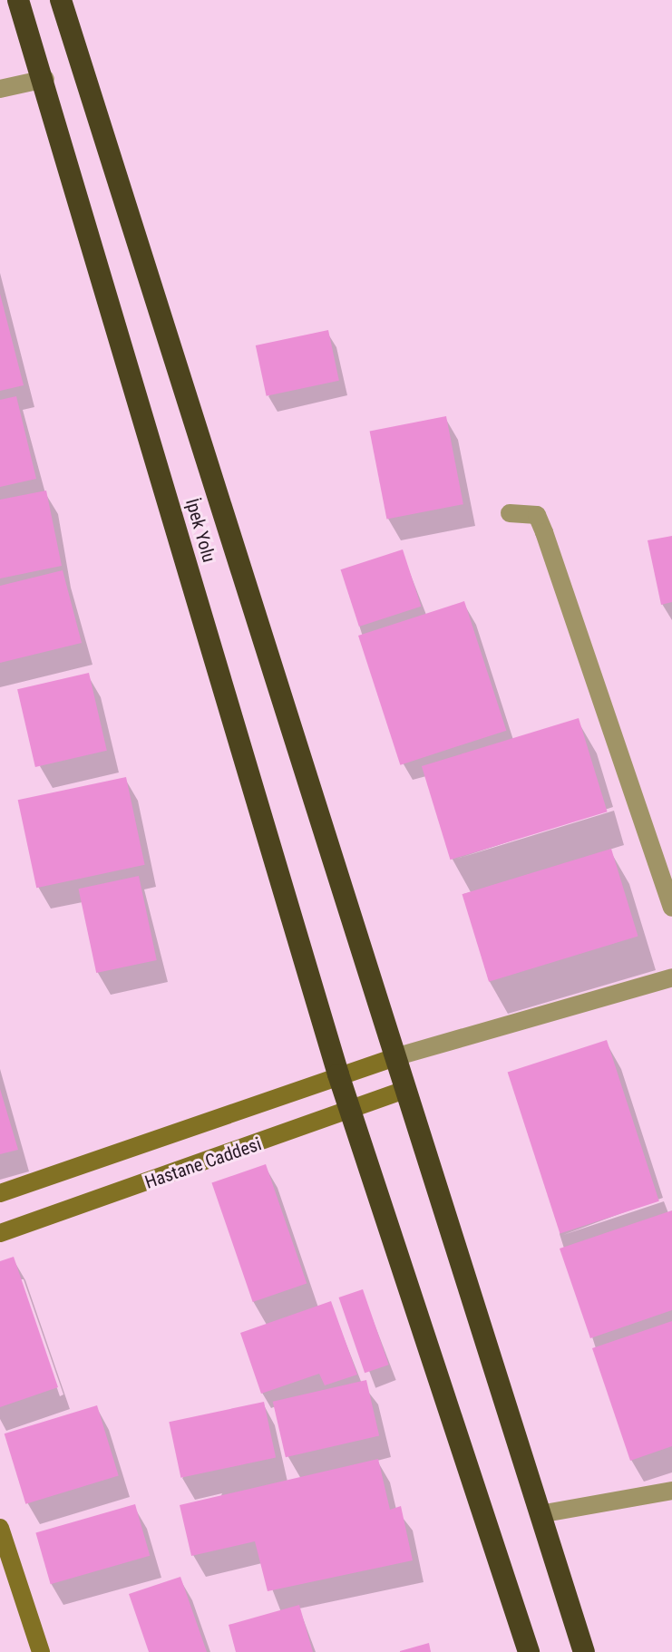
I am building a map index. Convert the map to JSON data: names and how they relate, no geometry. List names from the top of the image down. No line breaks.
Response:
{"streets":{"highway":["İpek Yolu"],"main road":["Hastane Caddesi"]},"crossings":[["İpek Yolu","Hastane Caddesi"]]}
